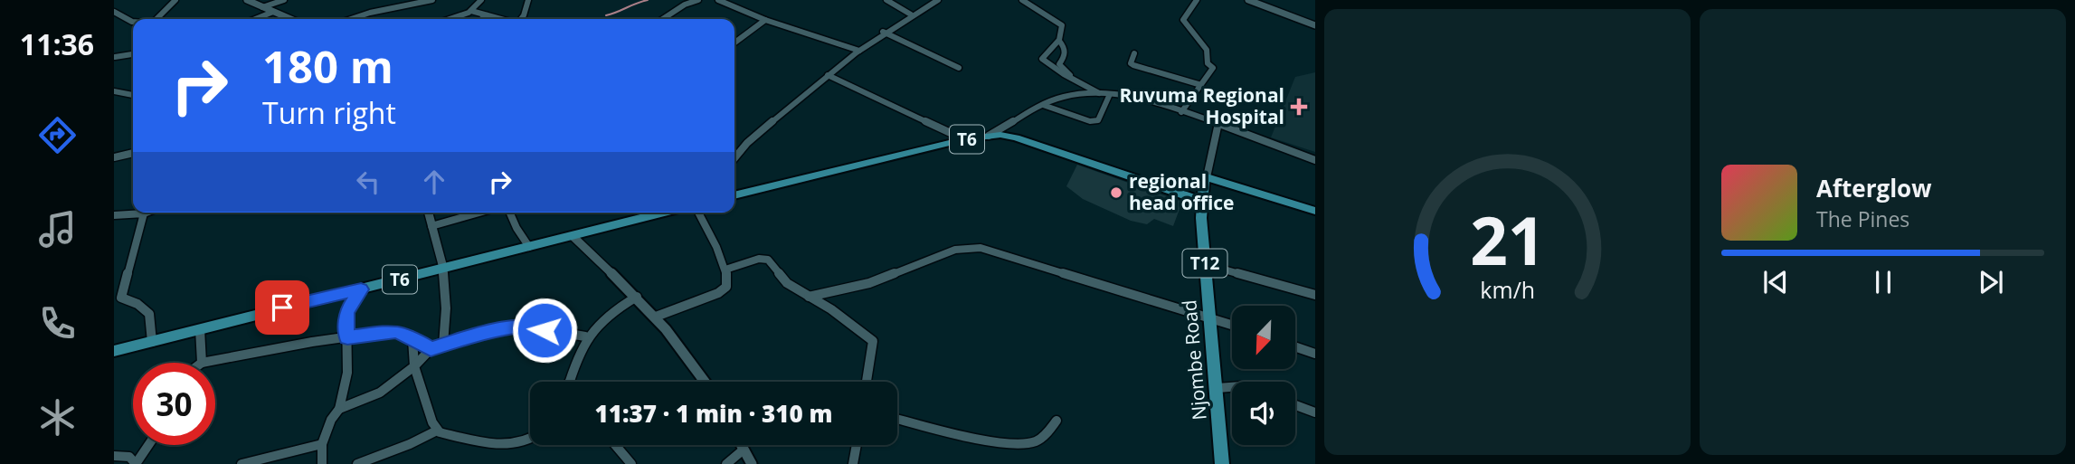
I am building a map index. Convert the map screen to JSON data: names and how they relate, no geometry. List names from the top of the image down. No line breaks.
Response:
{"streets":{"highway":["T6","T12","Njombe Road"]},"crossings":[["T6","Njombe Road"]],"places":{"health":["Ruvuma Regional Hospital"],"other":["regional head office"]},"north":"bottom left","page":{"tabs":"11:36","turn":["180 m","Turn right"],"song":["Afterglow","The Pines"],"limit":"30","trip":"11:37 · 1 min · 310 m","gauge":["21","km/h"]}}
